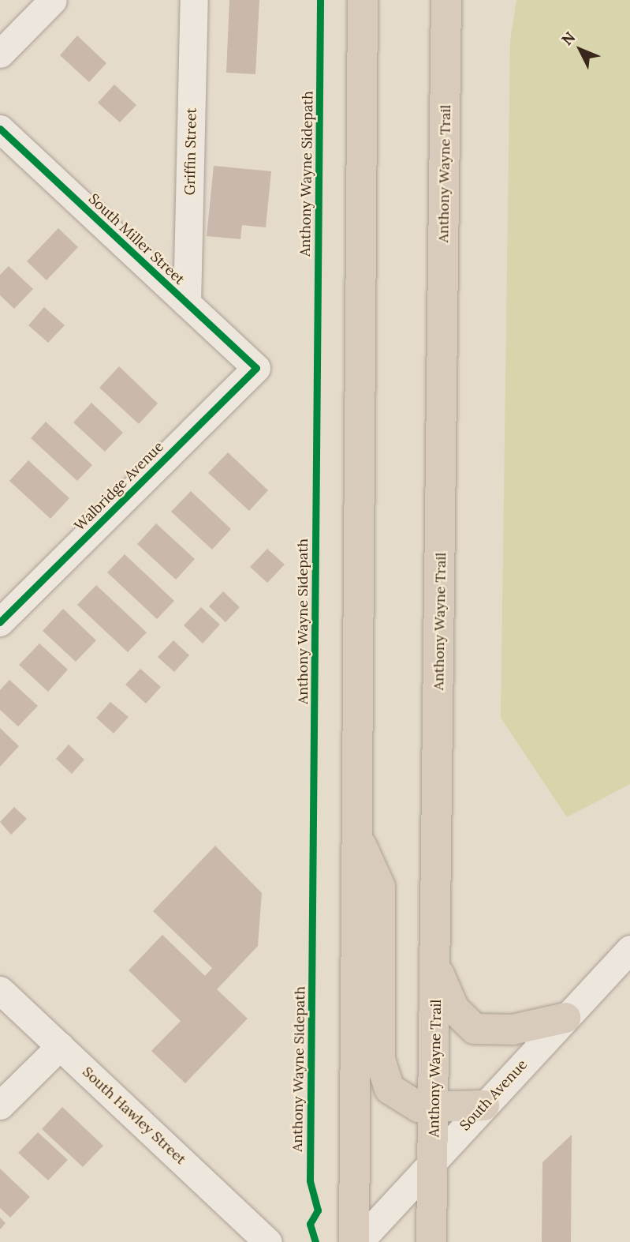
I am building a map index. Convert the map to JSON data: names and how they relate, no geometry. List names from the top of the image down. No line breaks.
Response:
{"streets":{"highway":["Anthony Wayne Trail"],"street":["Griffin Street","South Miller Street","Walbridge Avenue","South Avenue","South Hawley Street"],"cycle path":["Anthony Wayne Sidepath"]},"crossings":[["Griffin Street","South Miller Street"],["Anthony Wayne Trail","South Avenue"],["South Miller Street","Walbridge Avenue"]],"north":"top left"}
